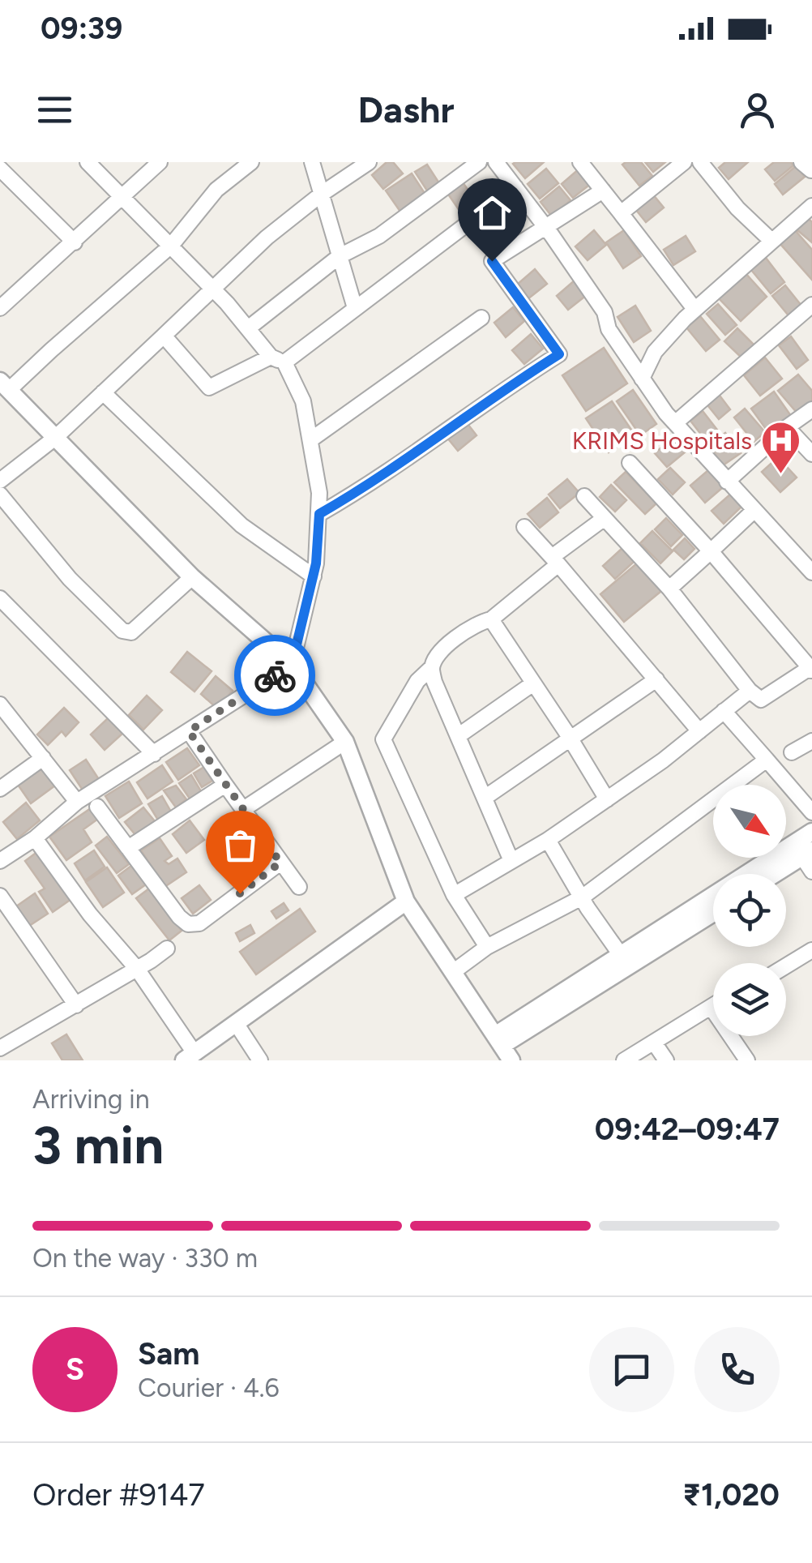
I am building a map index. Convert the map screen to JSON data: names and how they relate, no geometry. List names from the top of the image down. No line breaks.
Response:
{"places":{"hospital":["KRIMS Hospitals"]},"north":"bottom right","page":{"status":"09:39","header":"Dashr","heading":["3 min","Arriving in","09:42–09:47"],"panel":["Sam","Courier · 4.6","Order #9147","₹1,020"],"bar":"On the way · 330 m","round":"S"}}
